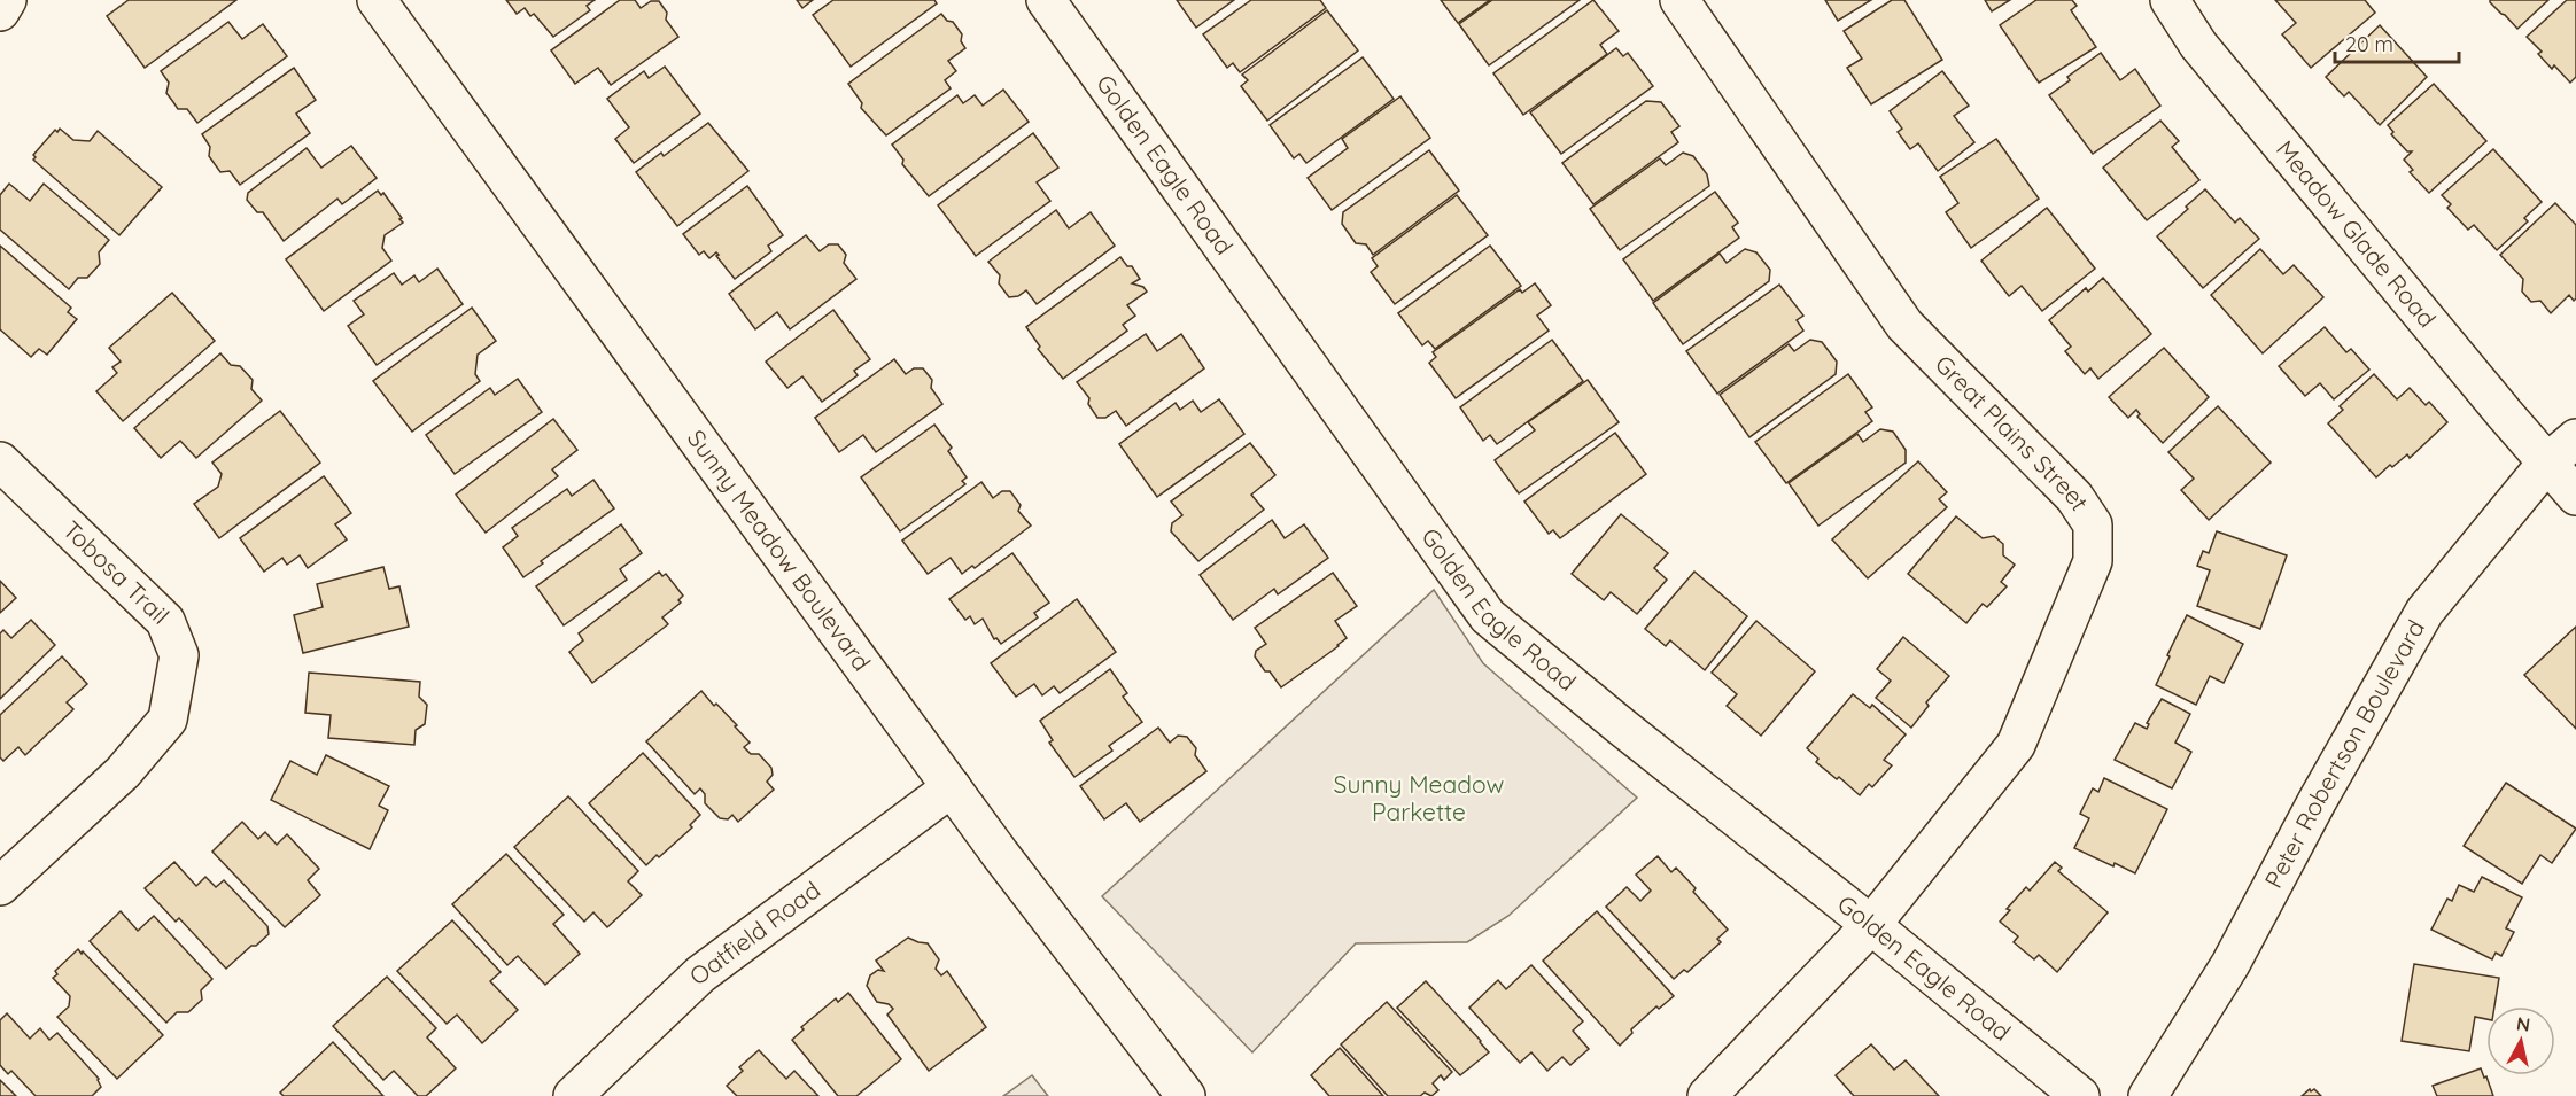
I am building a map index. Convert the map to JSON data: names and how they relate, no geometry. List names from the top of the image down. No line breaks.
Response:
{"streets":{"street":["Golden Eagle Road","Meadow Glade Road","Great Plains Street","Sunny Meadow Boulevard","Tobosa Trail","Peter Robertson Boulevard","Oatfield Road"]},"crossings":[["Golden Eagle Road","Great Plains Street"],["Meadow Glade Road","Peter Robertson Boulevard"],["Sunny Meadow Boulevard","Oatfield Road"]],"parks":["Sunny Meadow Parkette"],"scale_bar":"20 m","north":"top"}
